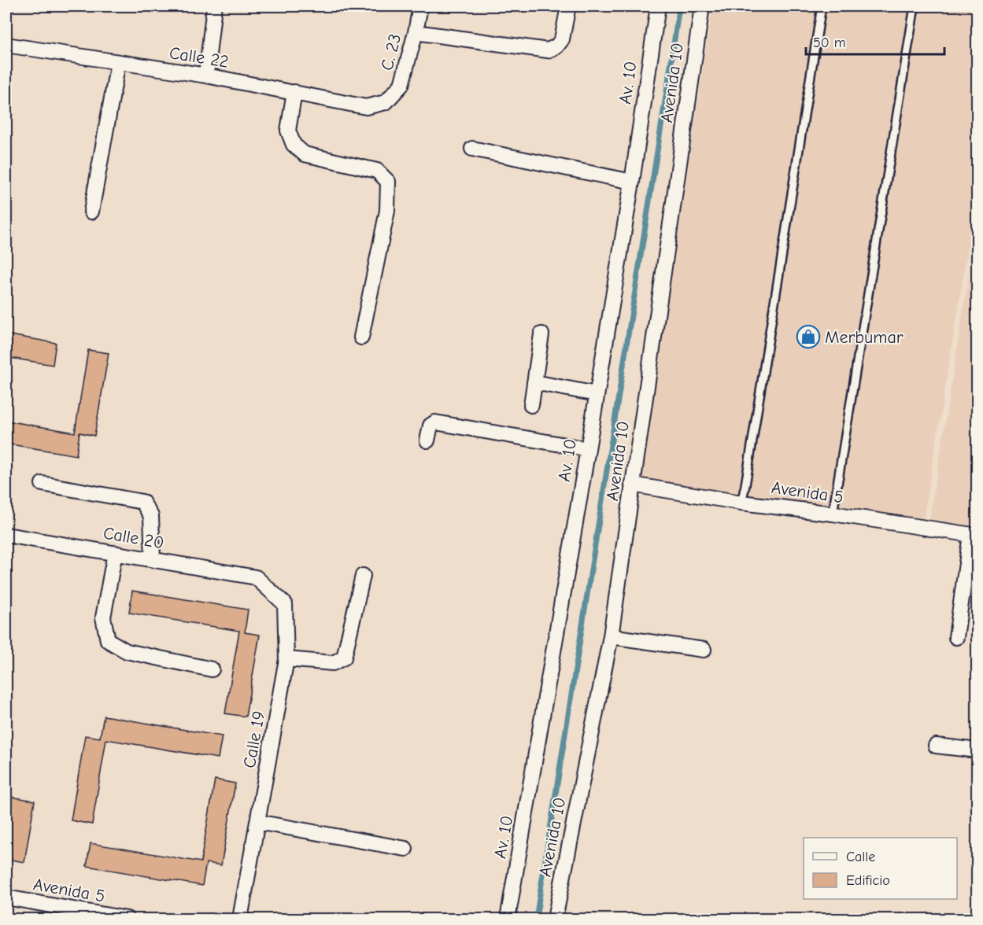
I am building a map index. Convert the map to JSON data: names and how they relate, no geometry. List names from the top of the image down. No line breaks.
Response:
{"streets":{"street":["C. 23","Calle 22","Av. 10","Avenida 10","Avenida 5","Calle 20","Calle 19"]},"crossings":[["C. 23","Calle 22"],["Avenida 10","Avenida 5"],["Calle 20","Calle 19"]],"places":{"shop":["Merbumar"]},"legend":["Calle","Edificio"],"scale_bar":"50 m"}
